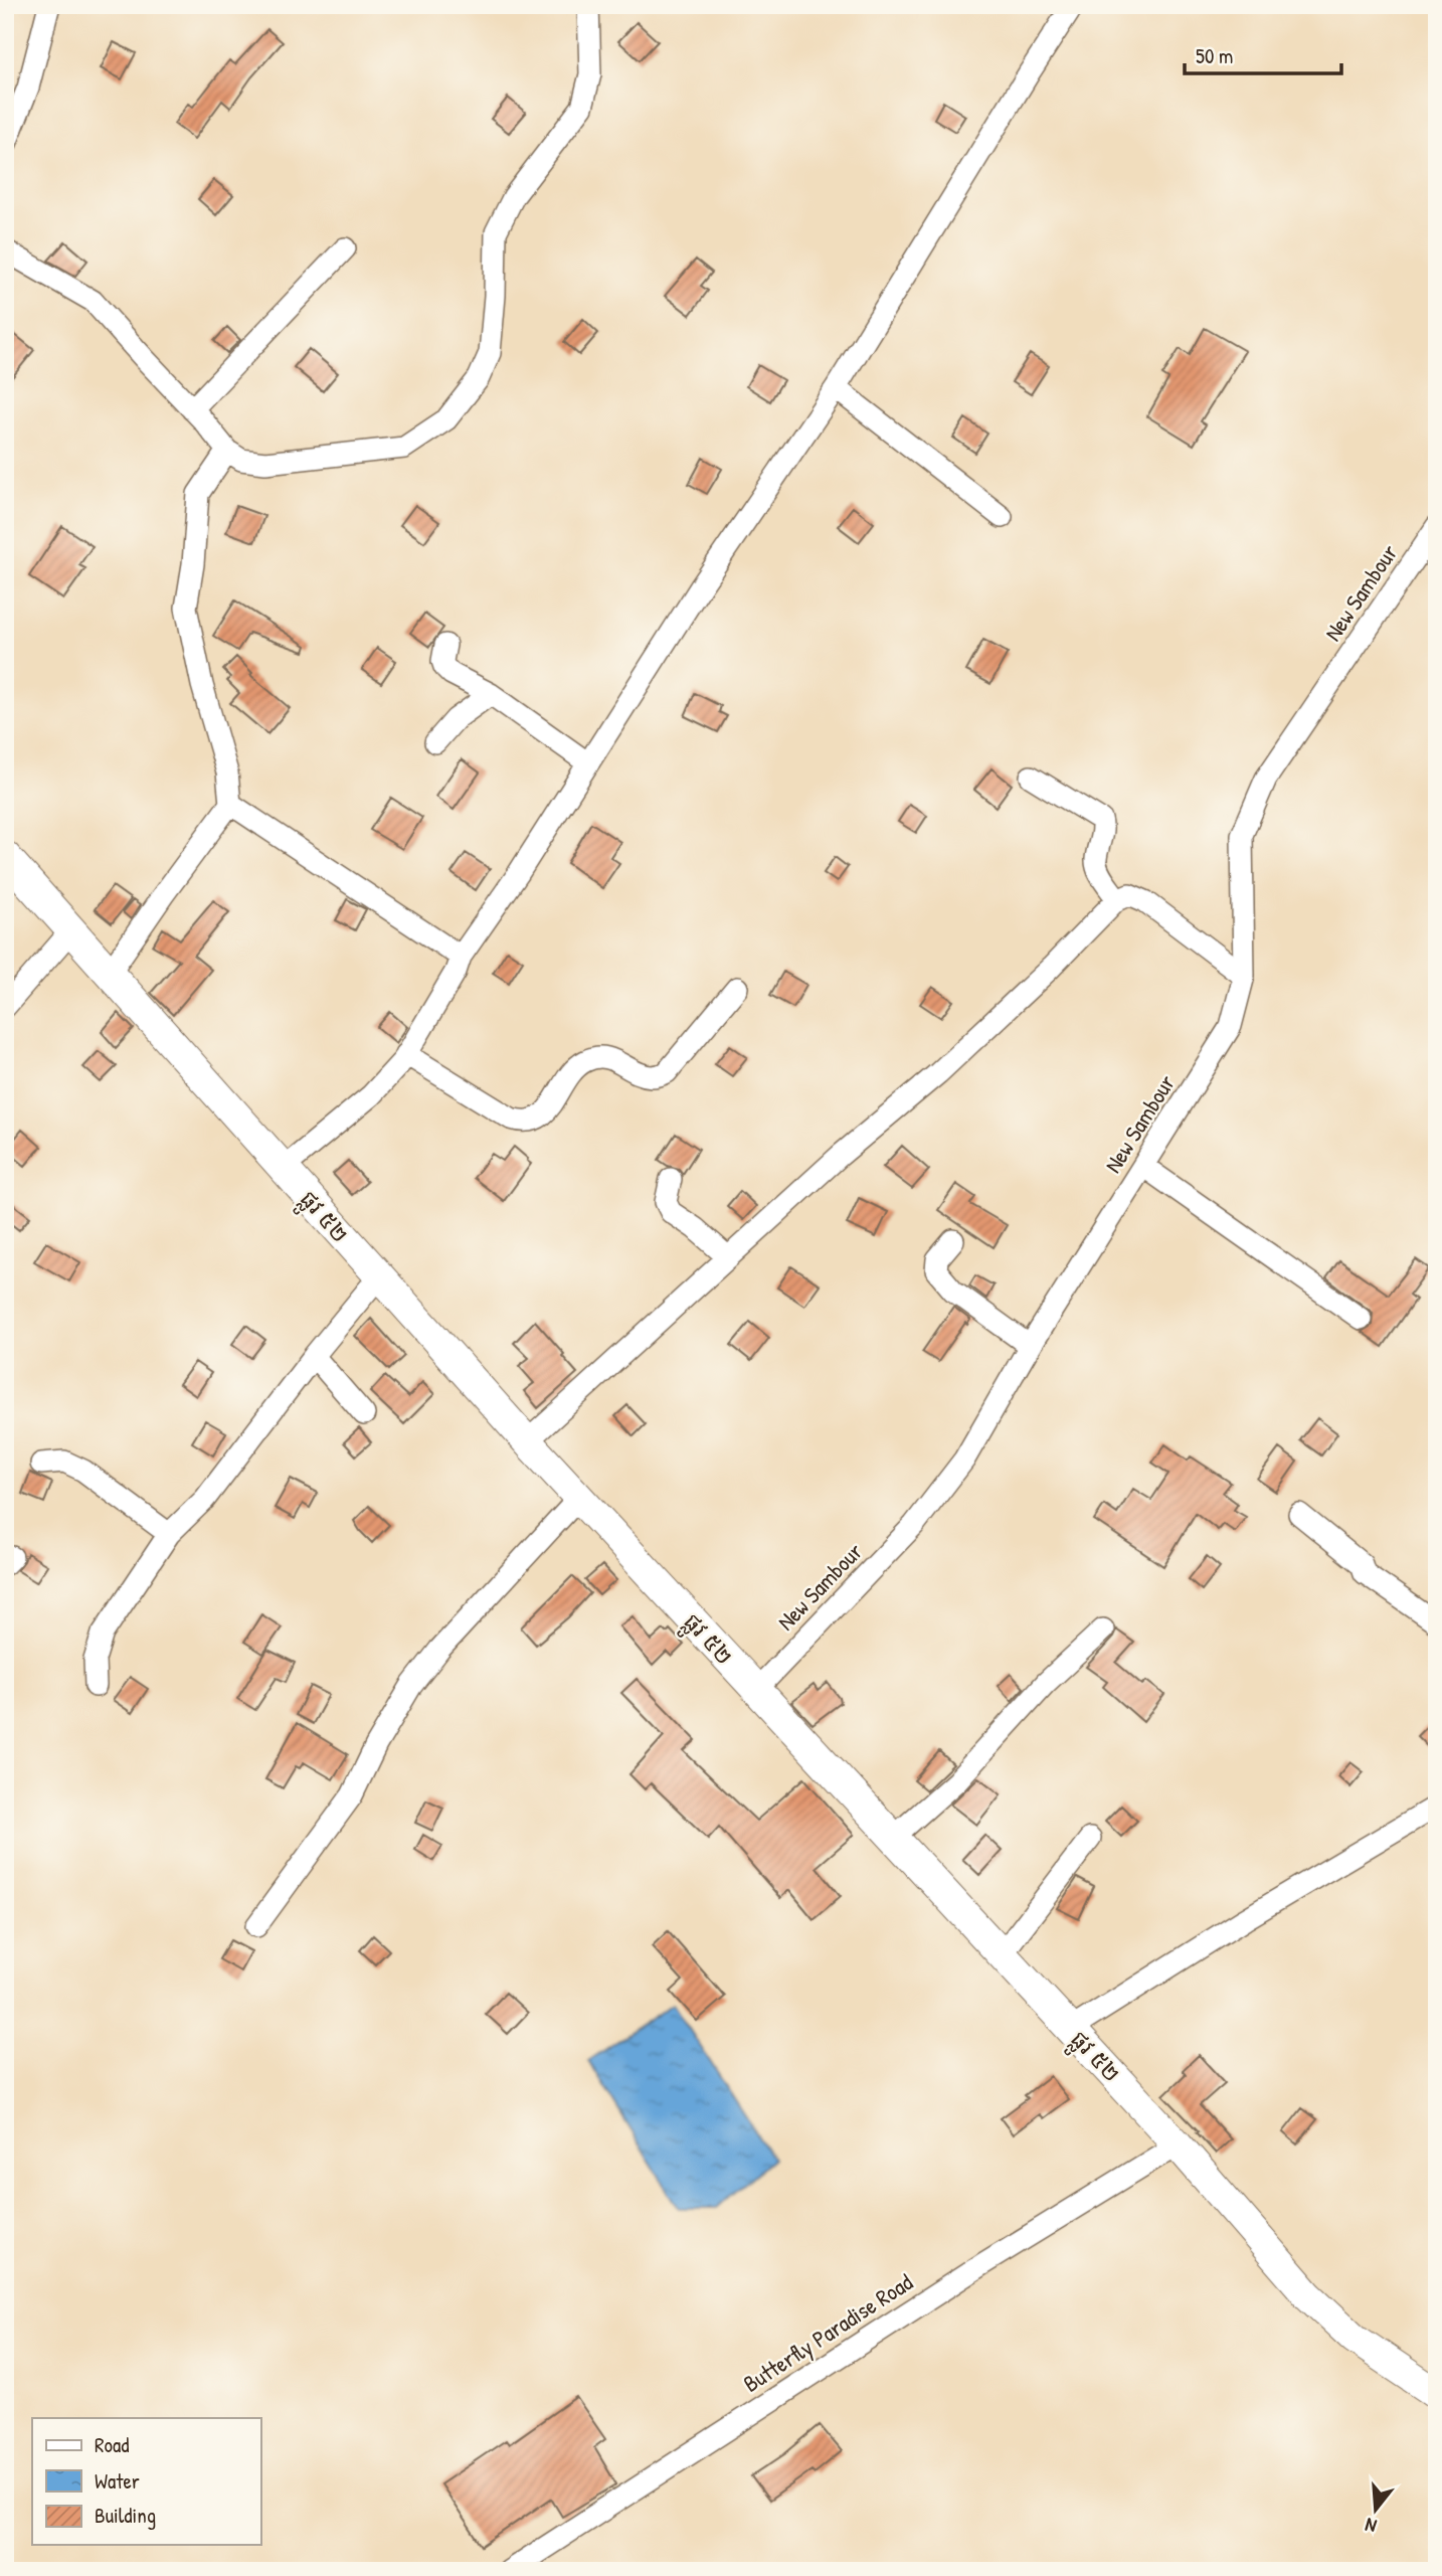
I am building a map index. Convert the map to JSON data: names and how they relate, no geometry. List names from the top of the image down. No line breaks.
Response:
{"streets":{"street":["New Sambour","ផ្លូវ ៥២","Butterfly Paradise Road"]},"crossings":[["New Sambour","ផ្លូវ ៥២"],["ផ្លូវ ៥២","Butterfly Paradise Road"]],"legend":["Road","Water","Building"],"scale_bar":"50 m","north":"bottom"}
